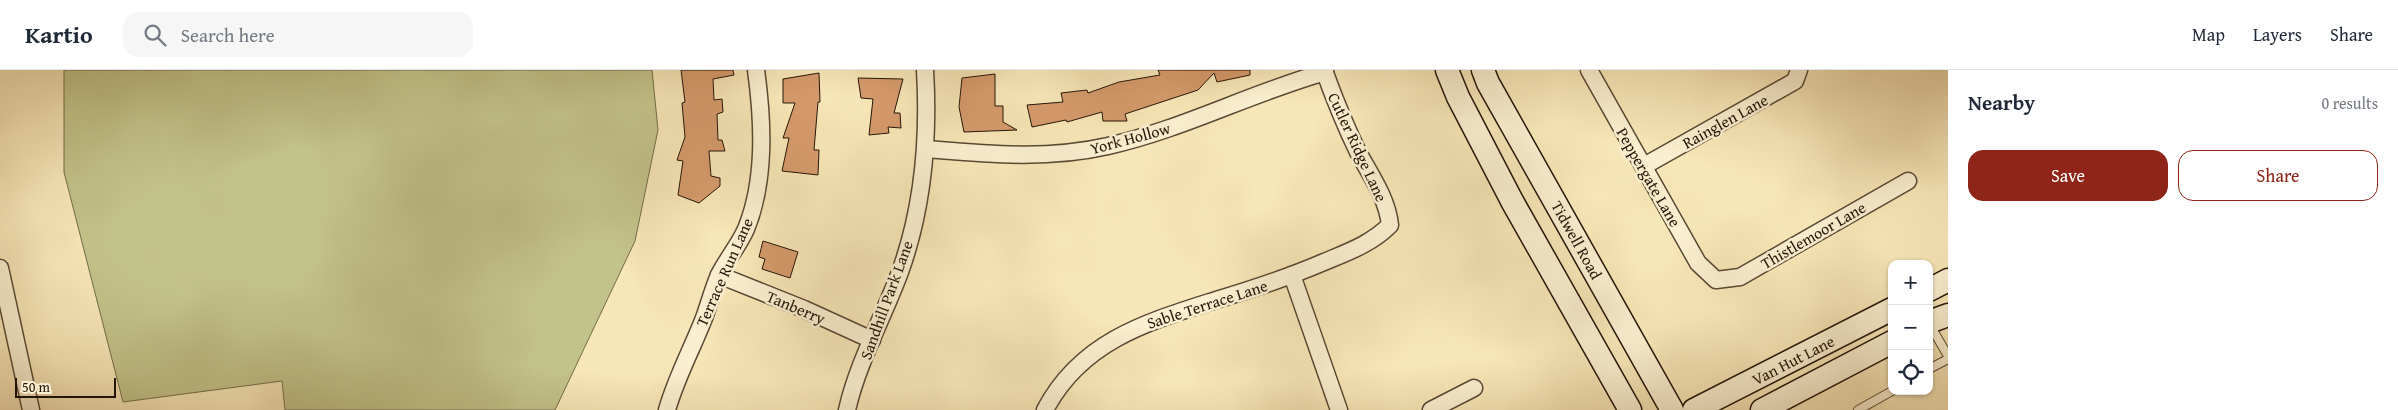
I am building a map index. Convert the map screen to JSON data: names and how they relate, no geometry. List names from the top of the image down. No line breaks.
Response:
{"streets":{"main road":["Tidwell Road","Van Hut Lane"],"street":["Rainglen Lane","York Hollow","Cutler Ridge Lane","Peppergate Lane","Thistlemoor Lane","Terrace Run Lane","Sandhill Park Lane","Sable Terrace Lane","Tanberry"]},"crossings":[["Rainglen Lane","Peppergate Lane"],["York Hollow","Cutler Ridge Lane"],["York Hollow","Sandhill Park Lane"],["Cutler Ridge Lane","Sable Terrace Lane"],["Peppergate Lane","Thistlemoor Lane"],["Terrace Run Lane","Tanberry"],["Sandhill Park Lane","Tanberry"]],"scale_bar":"50 m","page":{"header":"Kartio","search":"Search here","nav":["Map","Layers","Share"],"heading":["Nearby","0 results"],"buttons":["Save","Share"],"map_buttons":["+","−"],"scale":"50 m"}}
